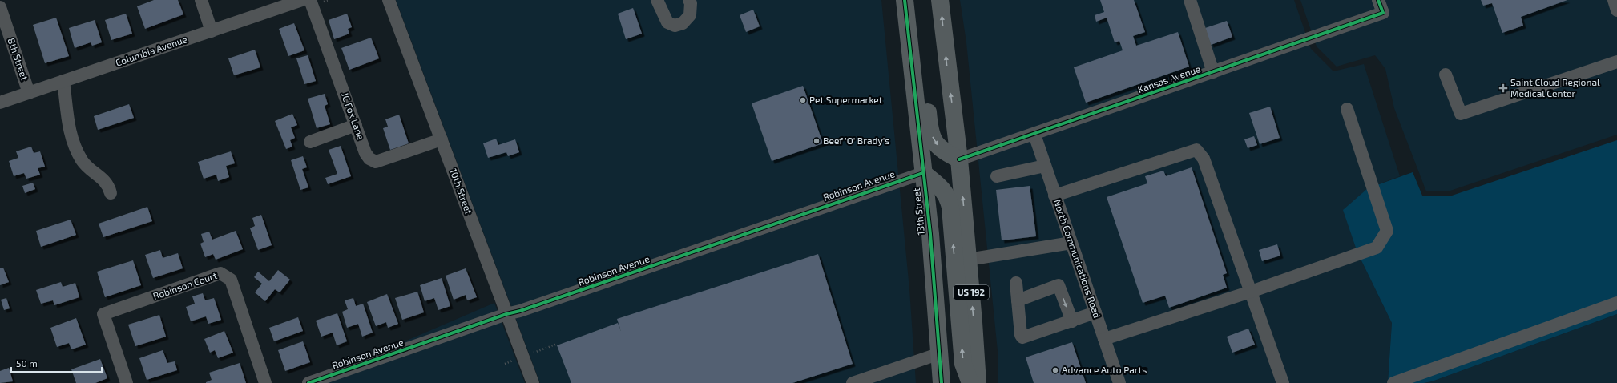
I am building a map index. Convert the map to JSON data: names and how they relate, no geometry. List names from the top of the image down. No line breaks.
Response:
{"streets":{"highway":["13th Street","US 192"],"street":["Columbia Avenue","8th Street","Kansas Avenue","JC Fox Lane","Robinson Avenue","10th Street","North Communications Road","Robinson Court"]},"crossings":[["Columbia Avenue","8th Street"],["Kansas Avenue","North Communications Road"],["Kansas Avenue","US 192"],["JC Fox Lane","10th Street"],["Robinson Avenue","10th Street"],["Robinson Avenue","13th Street"]],"places":{"health":["Saint Cloud Regional Medical Center"],"other":["Pet Supermarket","Beef 'O' Brady's","Advance Auto Parts"]},"scale_bar":"50 m"}
